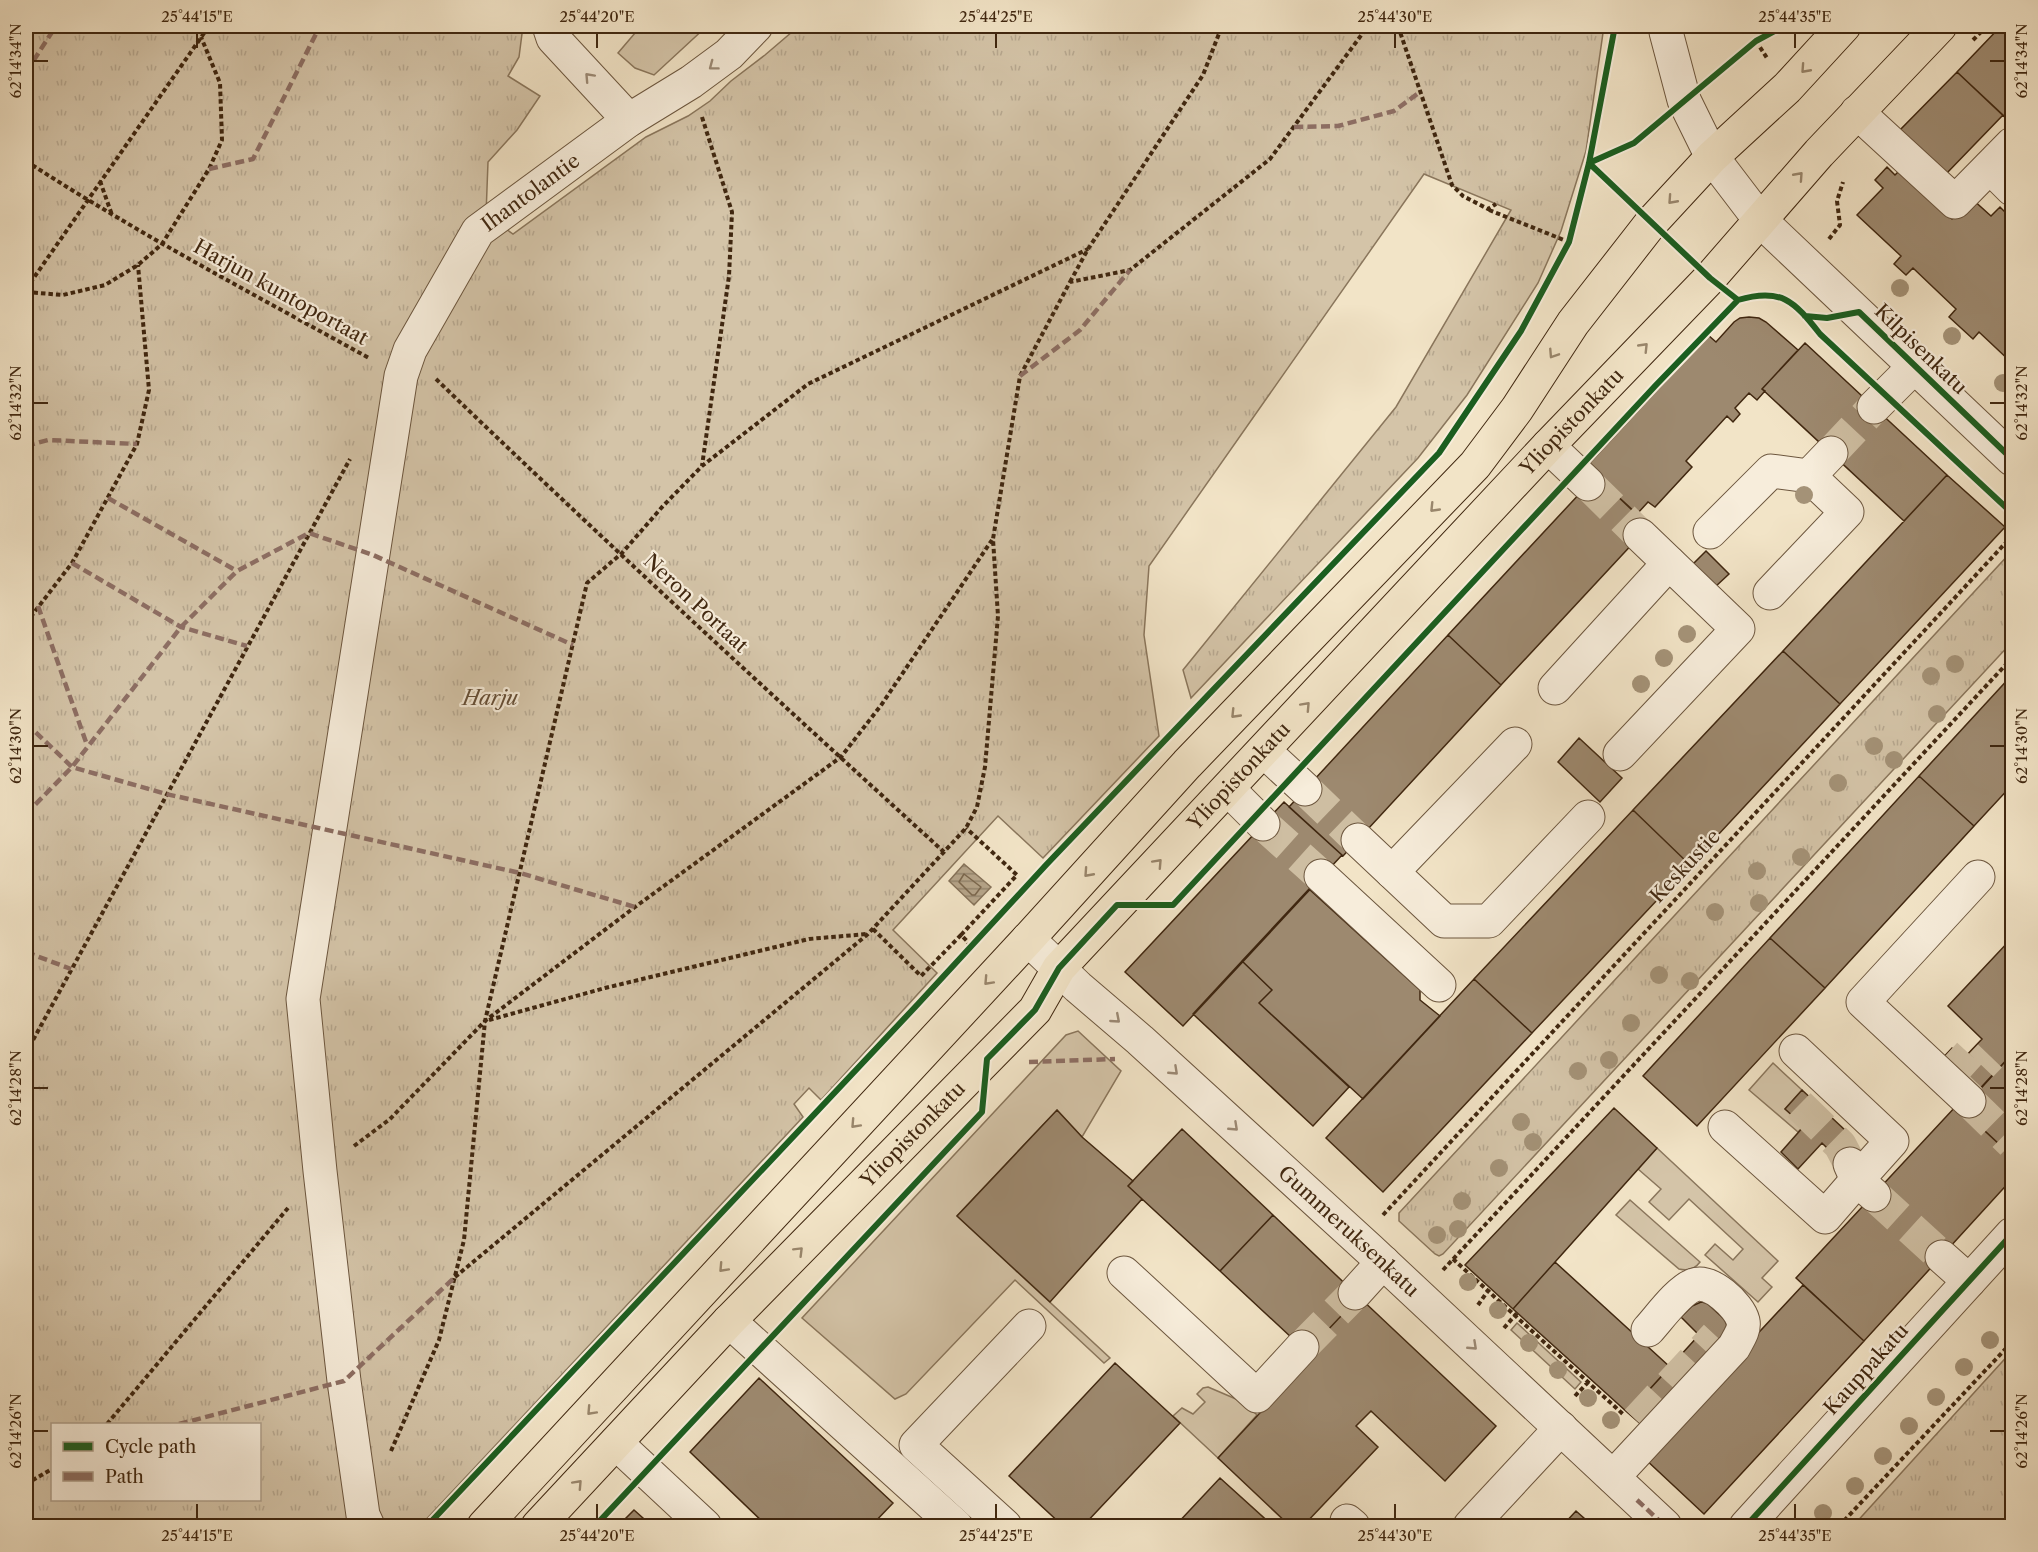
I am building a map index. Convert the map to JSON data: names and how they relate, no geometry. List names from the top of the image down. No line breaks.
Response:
{"streets":{"main road":["Yliopistonkatu"],"street":["Ihantolantie","Kilpisenkatu","Gummeruksenkatu","Kauppakatu"],"path":["Harjun kuntoportaat","Neron Portaat","Keskustie"]},"crossings":[["Ihantolantie","Harjun kuntoportaat"],["Ihantolantie","Neron Portaat"],["Harjun kuntoportaat","Neron Portaat"],["Kilpisenkatu","Yliopistonkatu"],["Yliopistonkatu","Gummeruksenkatu"]],"parks":["Harju"],"legend":["Cycle path","Path"],"coordinates":["25°44'15\"E","25°44'20\"E","25°44'25\"E","25°44'30\"E","25°44'35\"E","62°14'34\"N","62°14'32\"N","62°14'30\"N","62°14'28\"N","62°14'26\"N"]}
